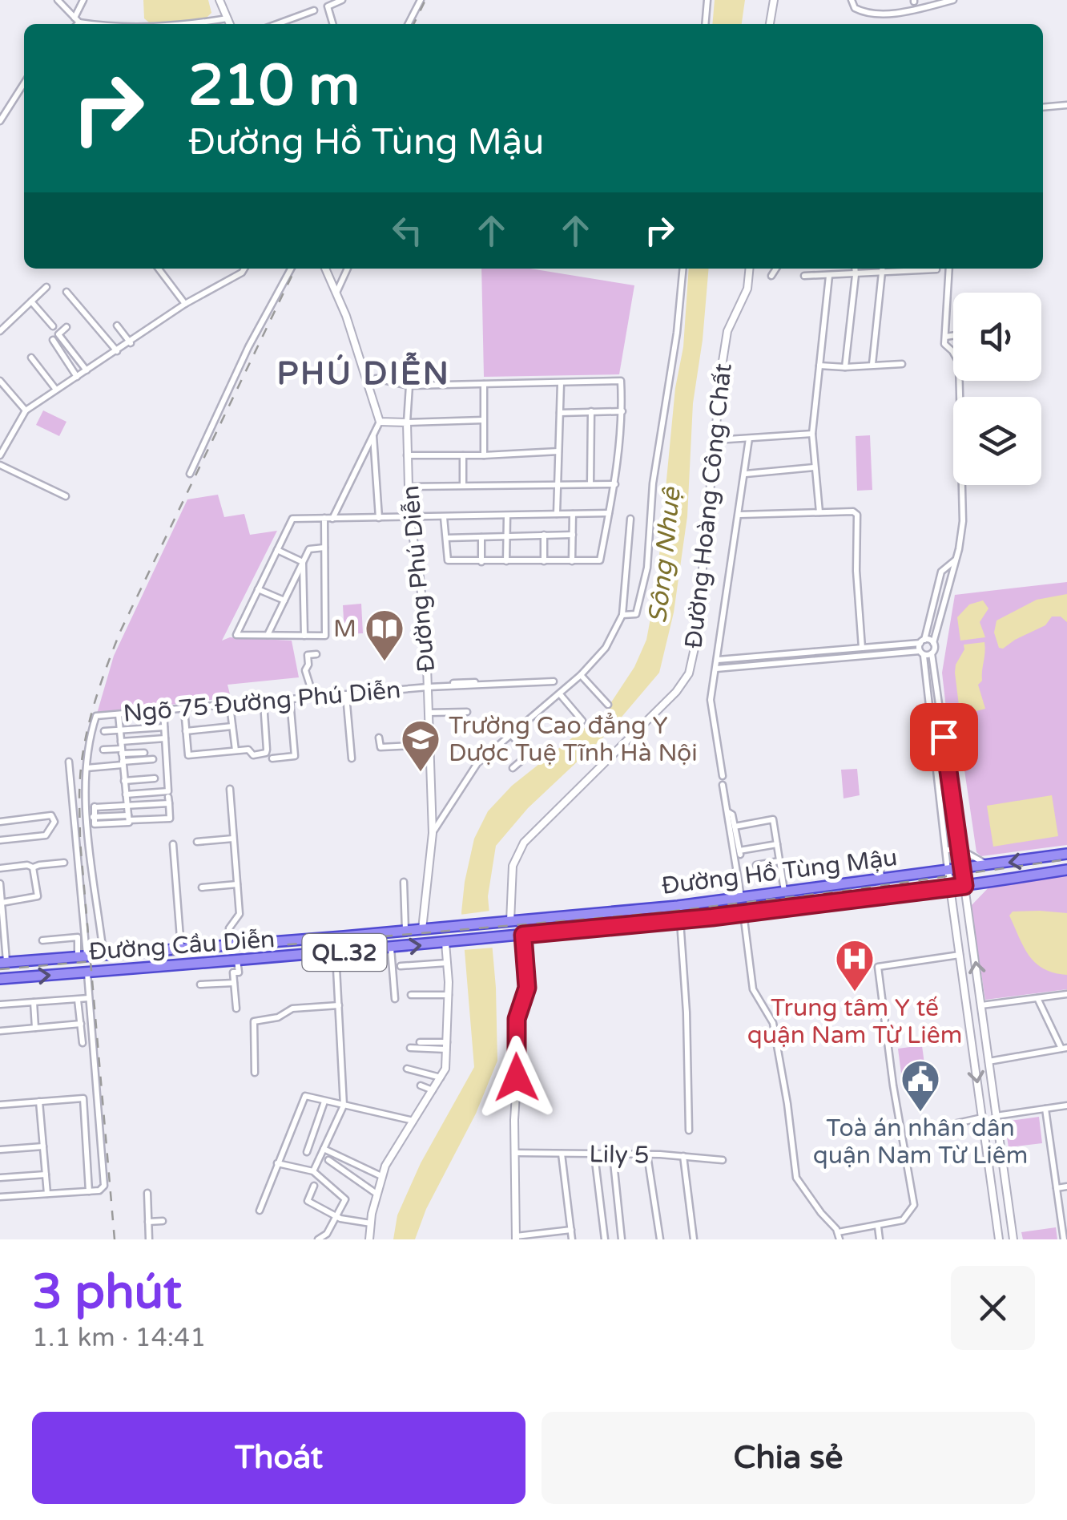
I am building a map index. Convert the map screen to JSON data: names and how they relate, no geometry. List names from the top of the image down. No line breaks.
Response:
{"streets":{"highway":["Đường Hồ Tùng Mậu","Đường Cầu Diễn","QL.32"],"street":["Đường Hoàng Công Chất","Đường Phú Diễn","Ngõ 75 Đường Phú Diễn","Lily 5"]},"crossings":[["Đường Hoàng Công Chất","Đường Hồ Tùng Mậu"],["Đường Phú Diễn","Ngõ 75 Đường Phú Diễn"],["Đường Phú Diễn","Đường Cầu Diễn"],["Đường Hồ Tùng Mậu","Đường Cầu Diễn"]],"districts":["PHÚ DIỄN"],"water":["Sông Nhuệ"],"places":{"library":["M"],"school or university":["Trường Cao đẳng Y Dược Tuệ Tĩnh Hà Nội"],"hospital":["Trung tâm Y tế quận Nam Từ Liêm"],"public building":["Toà án nhân dân quận Nam Từ Liêm"]},"page":{"turn":["210 m","Đường Hồ Tùng Mậu"],"heading":["3 phút","1.1 km · 14:41"],"buttons":["Thoát","Chia sẻ"]}}
